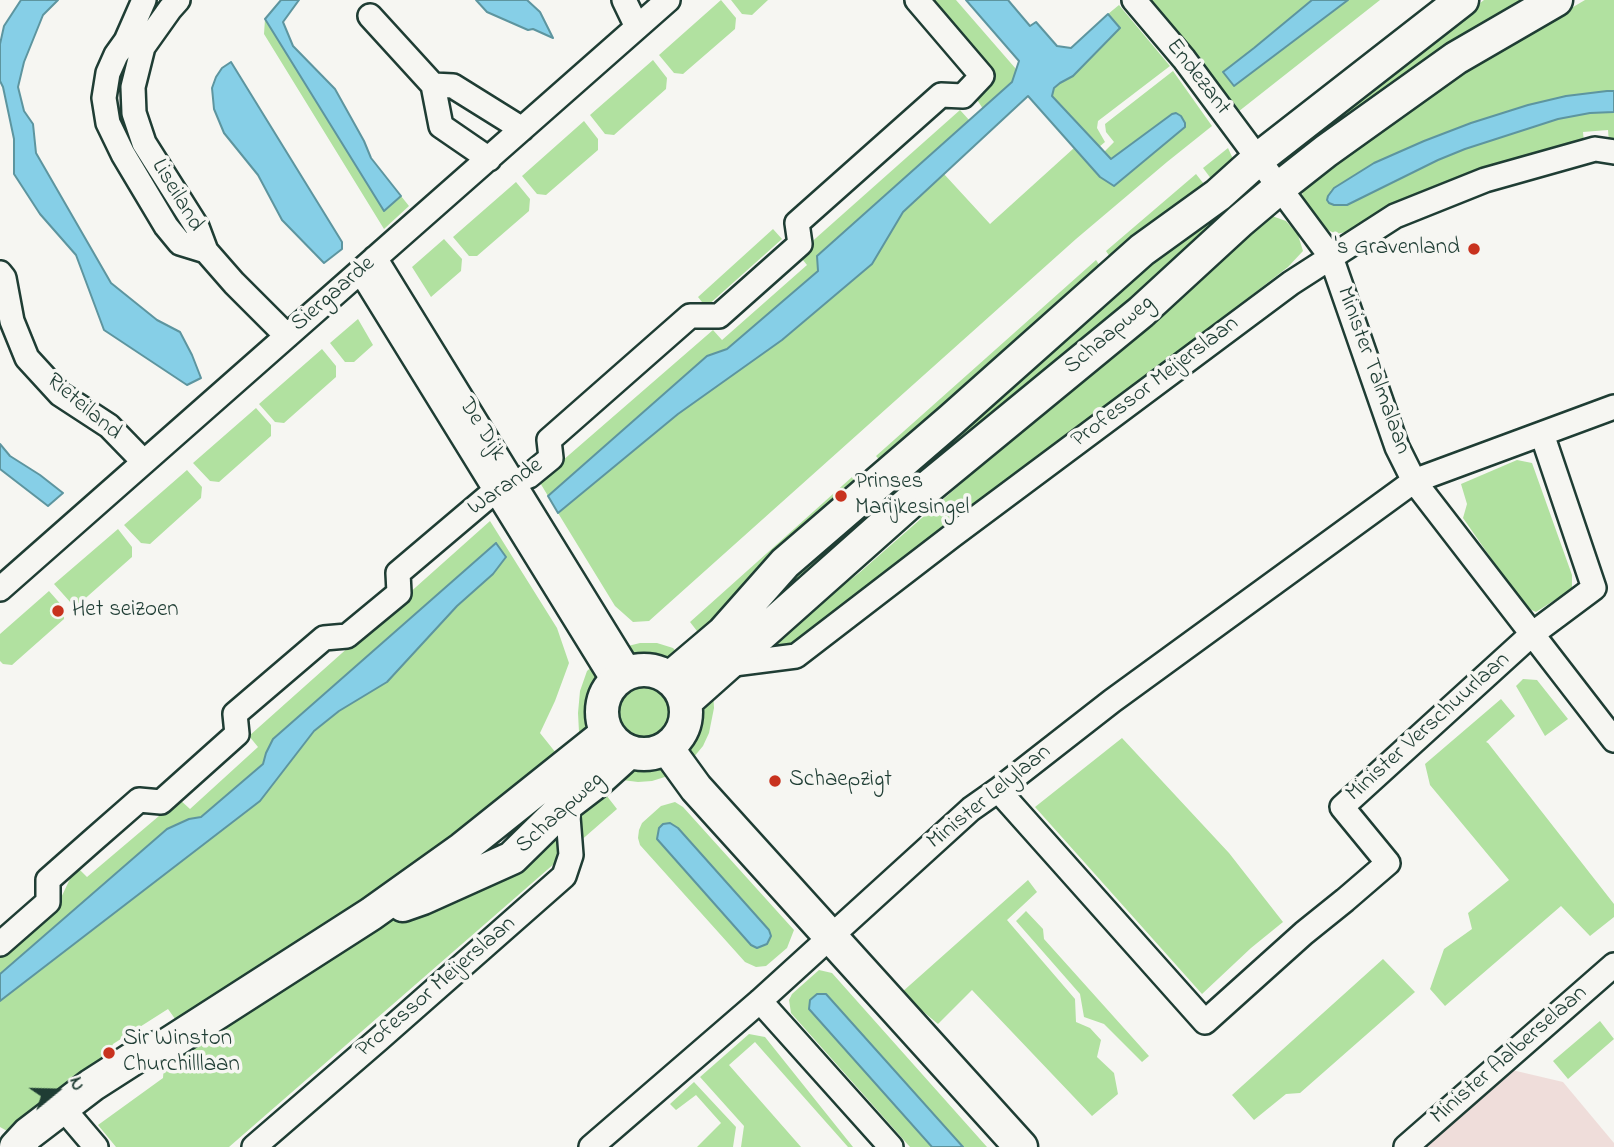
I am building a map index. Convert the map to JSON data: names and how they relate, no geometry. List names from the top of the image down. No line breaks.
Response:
{"streets":{"street":["Endezant","Liseiland","Siergaarde","Schaapweg","Minister Talmalaan","Professor Meijerslaan","Rieteiland","De Dijk","Warande","Minister Verschuurlaan","Minister Lelylaan","Minister Aalberselaan"]},"crossings":[["Endezant","Schaapweg"],["Endezant","Minister Talmalaan"],["Liseiland","Siergaarde"],["Siergaarde","Rieteiland"],["Siergaarde","De Dijk"],["Schaapweg","Minister Talmalaan"],["Schaapweg","Professor Meijerslaan"],["Schaapweg","De Dijk"],["Minister Talmalaan","Professor Meijerslaan"],["Minister Talmalaan","Minister Verschuurlaan"],["Minister Talmalaan","Minister Lelylaan"],["De Dijk","Warande"],["Minister Verschuurlaan","Minister Lelylaan"]],"places":["'s Gravenland","Prinses Marijkesingel","Het seizoen","Schaepzigt","Sir Winston Churchilllaan"],"north":"right"}
